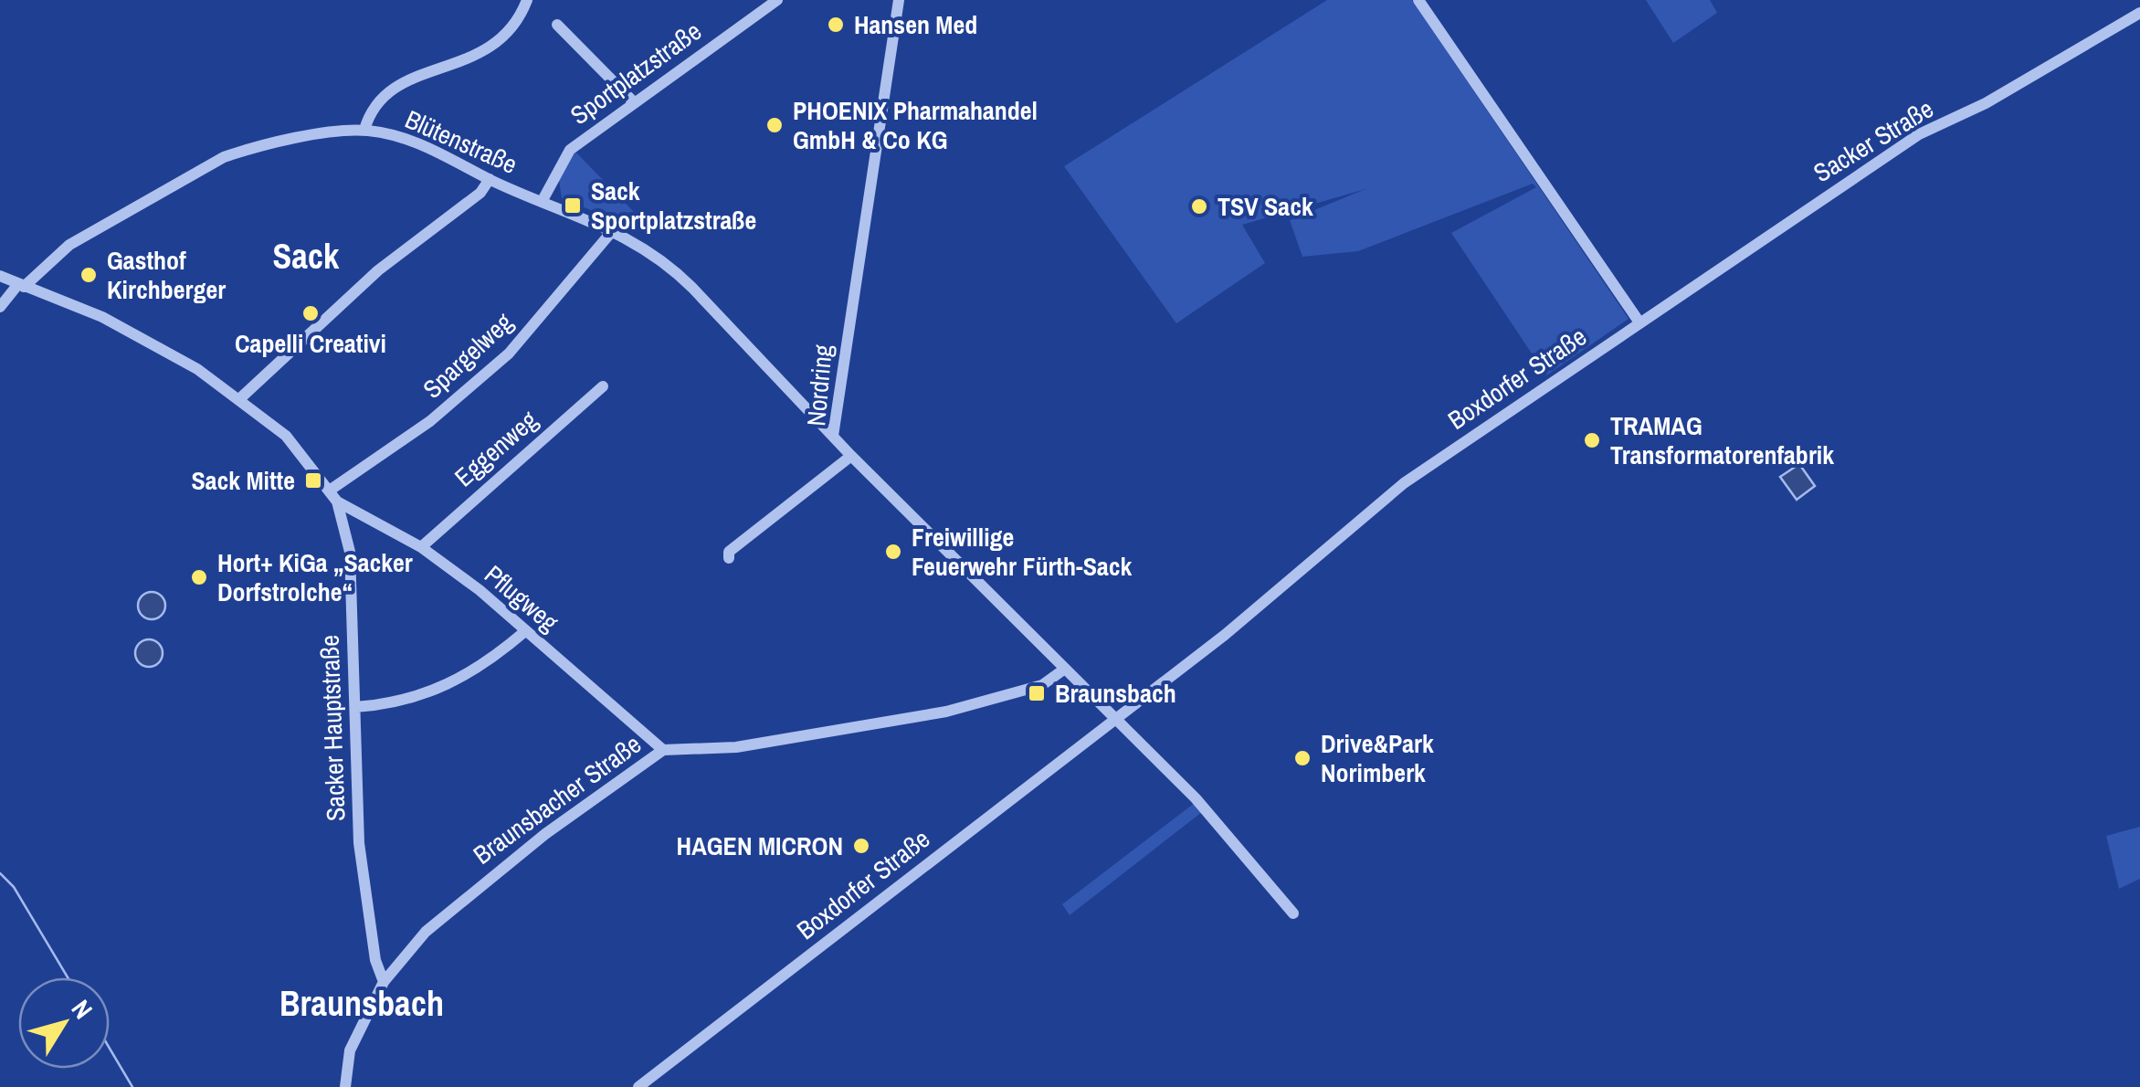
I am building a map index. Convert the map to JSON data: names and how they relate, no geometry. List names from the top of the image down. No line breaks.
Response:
{"streets":{"street":["Sportplatzstraße","Sacker Straße","Blütenstraße","Spargelweg","Boxdorfer Straße","Nordring","Eggenweg","Pflugweg","Sacker Hauptstraße","Braunsbacher Straße"]},"crossings":[["Sportplatzstraße","Blütenstraße"],["Sacker Straße","Boxdorfer Straße"],["Blütenstraße","Spargelweg"],["Blütenstraße","Nordring"],["Blütenstraße","Sacker Hauptstraße"],["Spargelweg","Pflugweg"],["Spargelweg","Sacker Hauptstraße"],["Boxdorfer Straße","Nordring"],["Nordring","Braunsbacher Straße"],["Eggenweg","Pflugweg"],["Pflugweg","Sacker Hauptstraße"],["Pflugweg","Braunsbacher Straße"],["Sacker Hauptstraße","Braunsbacher Straße"]],"districts":["Sack","Braunsbach"],"places":{"other":["Hansen Med","PHOENIX Pharmahandel GmbH & Co KG","TSV Sack","Gasthof Kirchberger","Capelli Creativi","TRAMAG Transformatorenfabrik","Freiwillige Feuerwehr Fürth-Sack","Hort+ KiGa „Sacker Dorfstrolche“","Drive&Park Norimberk","HAGEN MICRON"],"transit":["Sack Sportplatzstraße","Sack Mitte","Braunsbach"]},"north":"top right"}
